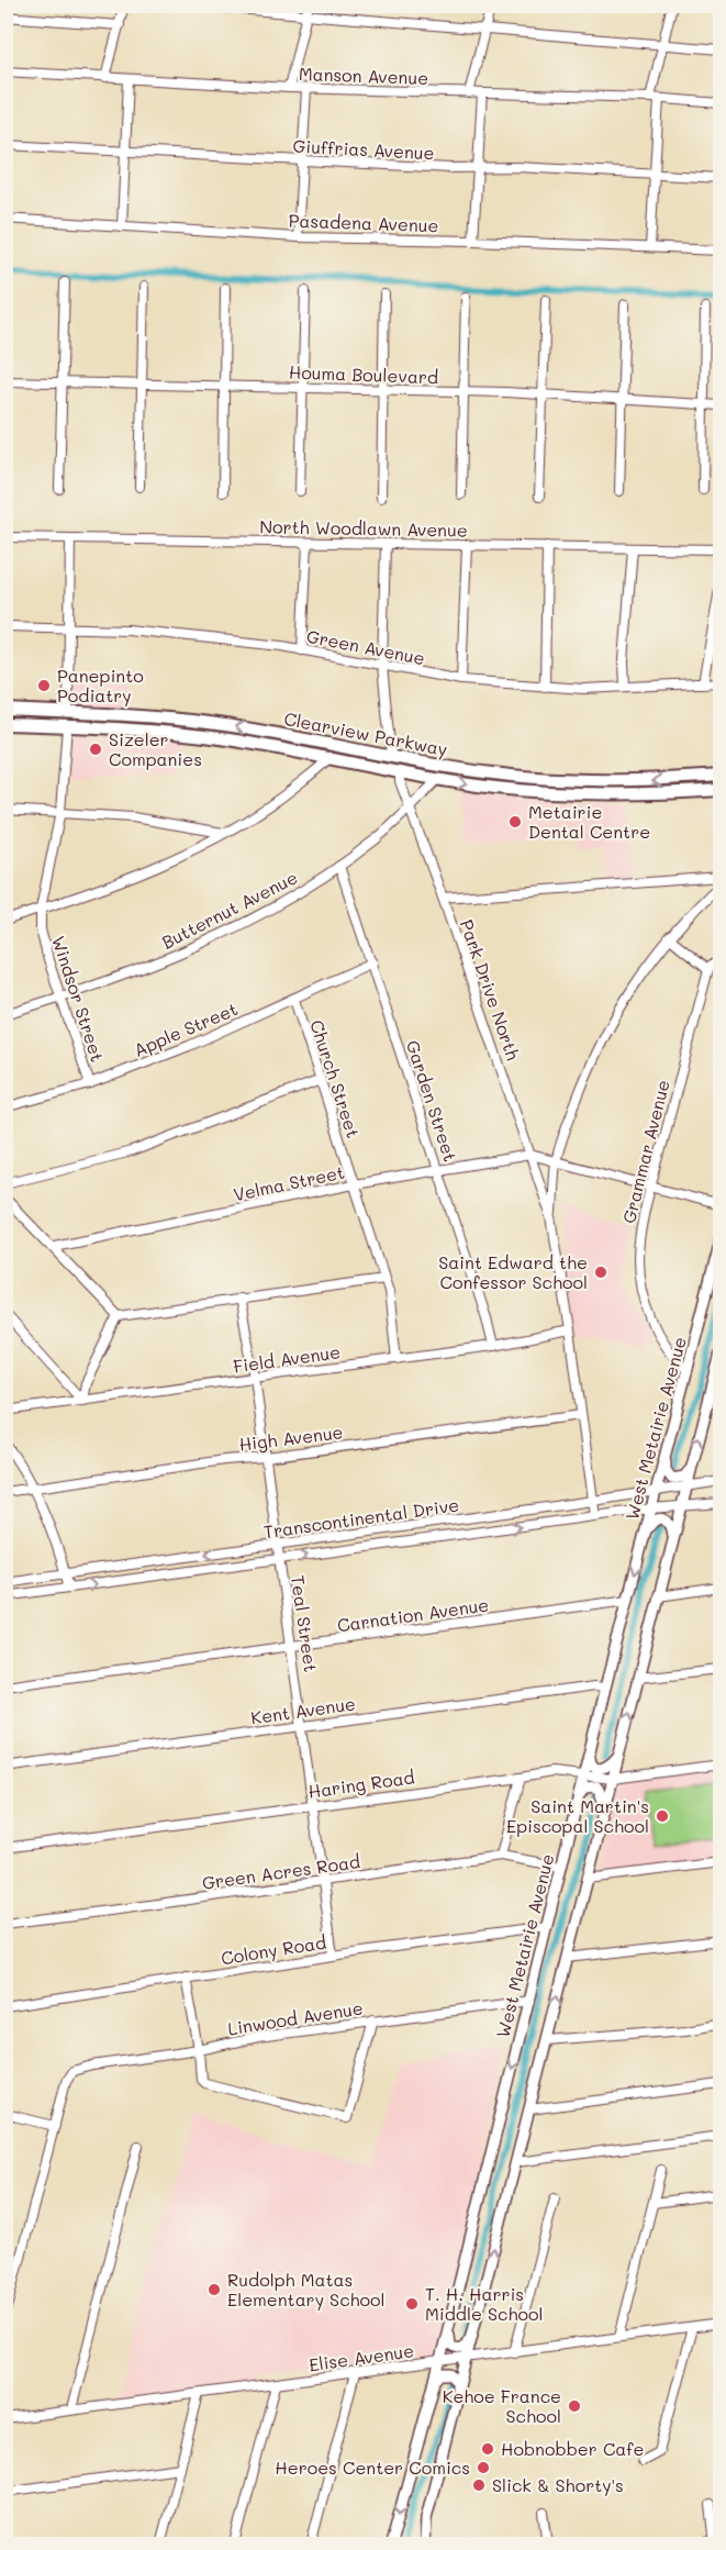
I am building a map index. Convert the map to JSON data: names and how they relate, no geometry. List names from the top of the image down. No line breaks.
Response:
{"streets":{"highway":["Clearview Parkway"],"main road":["West Metairie Avenue"],"street":["Manson Avenue","Giuffrias Avenue","Pasadena Avenue","Houma Boulevard","North Woodlawn Avenue","Green Avenue","Butternut Avenue","Park Drive North","Windsor Street","Apple Street","Church Street","Garden Street","Grammar Avenue","Velma Street","Field Avenue","High Avenue","Transcontinental Drive","Carnation Avenue","Teal Street","Kent Avenue","Haring Road","Green Acres Road","Colony Road","Linwood Avenue","Elise Avenue"]},"crossings":[["Clearview Parkway","Butternut Avenue"],["Clearview Parkway","Park Drive North"],["Clearview Parkway","Windsor Street"],["Butternut Avenue","Park Drive North"],["Butternut Avenue","Windsor Street"],["Butternut Avenue","Garden Street"],["Park Drive North","Velma Street"],["Windsor Street","Apple Street"],["Apple Street","Church Street"],["Apple Street","Garden Street"],["Church Street","Velma Street"],["Church Street","Field Avenue"],["Garden Street","Velma Street"],["Garden Street","Field Avenue"],["Grammar Avenue","West Metairie Avenue"],["Field Avenue","Teal Street"],["West Metairie Avenue","Transcontinental Drive"],["West Metairie Avenue","Carnation Avenue"],["West Metairie Avenue","Kent Avenue"],["West Metairie Avenue","Haring Road"],["West Metairie Avenue","Green Acres Road"],["West Metairie Avenue","Colony Road"],["West Metairie Avenue","Linwood Avenue"],["West Metairie Avenue","Elise Avenue"],["High Avenue","Teal Street"],["Transcontinental Drive","Teal Street"],["Carnation Avenue","Teal Street"],["Teal Street","Kent Avenue"],["Teal Street","Haring Road"],["Teal Street","Green Acres Road"],["Teal Street","Colony Road"]],"places":["Panepinto Podiatry","Sizeler Companies","Metairie Dental Centre","Saint Edward the Confessor School","Saint Martin's Episcopal School","Rudolph Matas Elementary School","T. H. Harris Middle School","Kehoe France School","Hobnobber Cafe","Heroes Center Comics","Slick & Shorty's"]}
